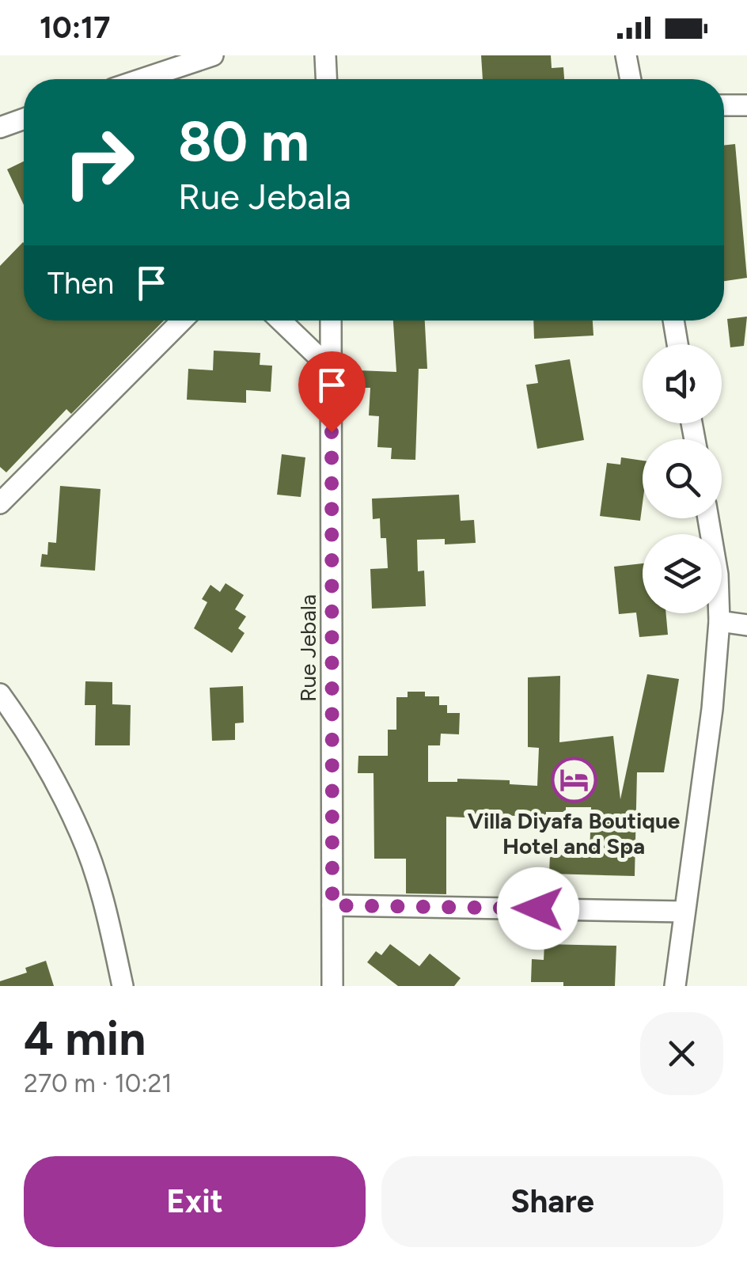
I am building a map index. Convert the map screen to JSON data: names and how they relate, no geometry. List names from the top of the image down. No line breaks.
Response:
{"streets":{"street":["Rue Jebala"]},"places":{"hotel":["Villa Diyafa Boutique Hotel and Spa"]},"page":{"status":"10:17","turn":["80 m","Rue Jebala"],"then":"Then","heading":["4 min","270 m · 10:21"],"buttons":["Exit","Share"]}}
